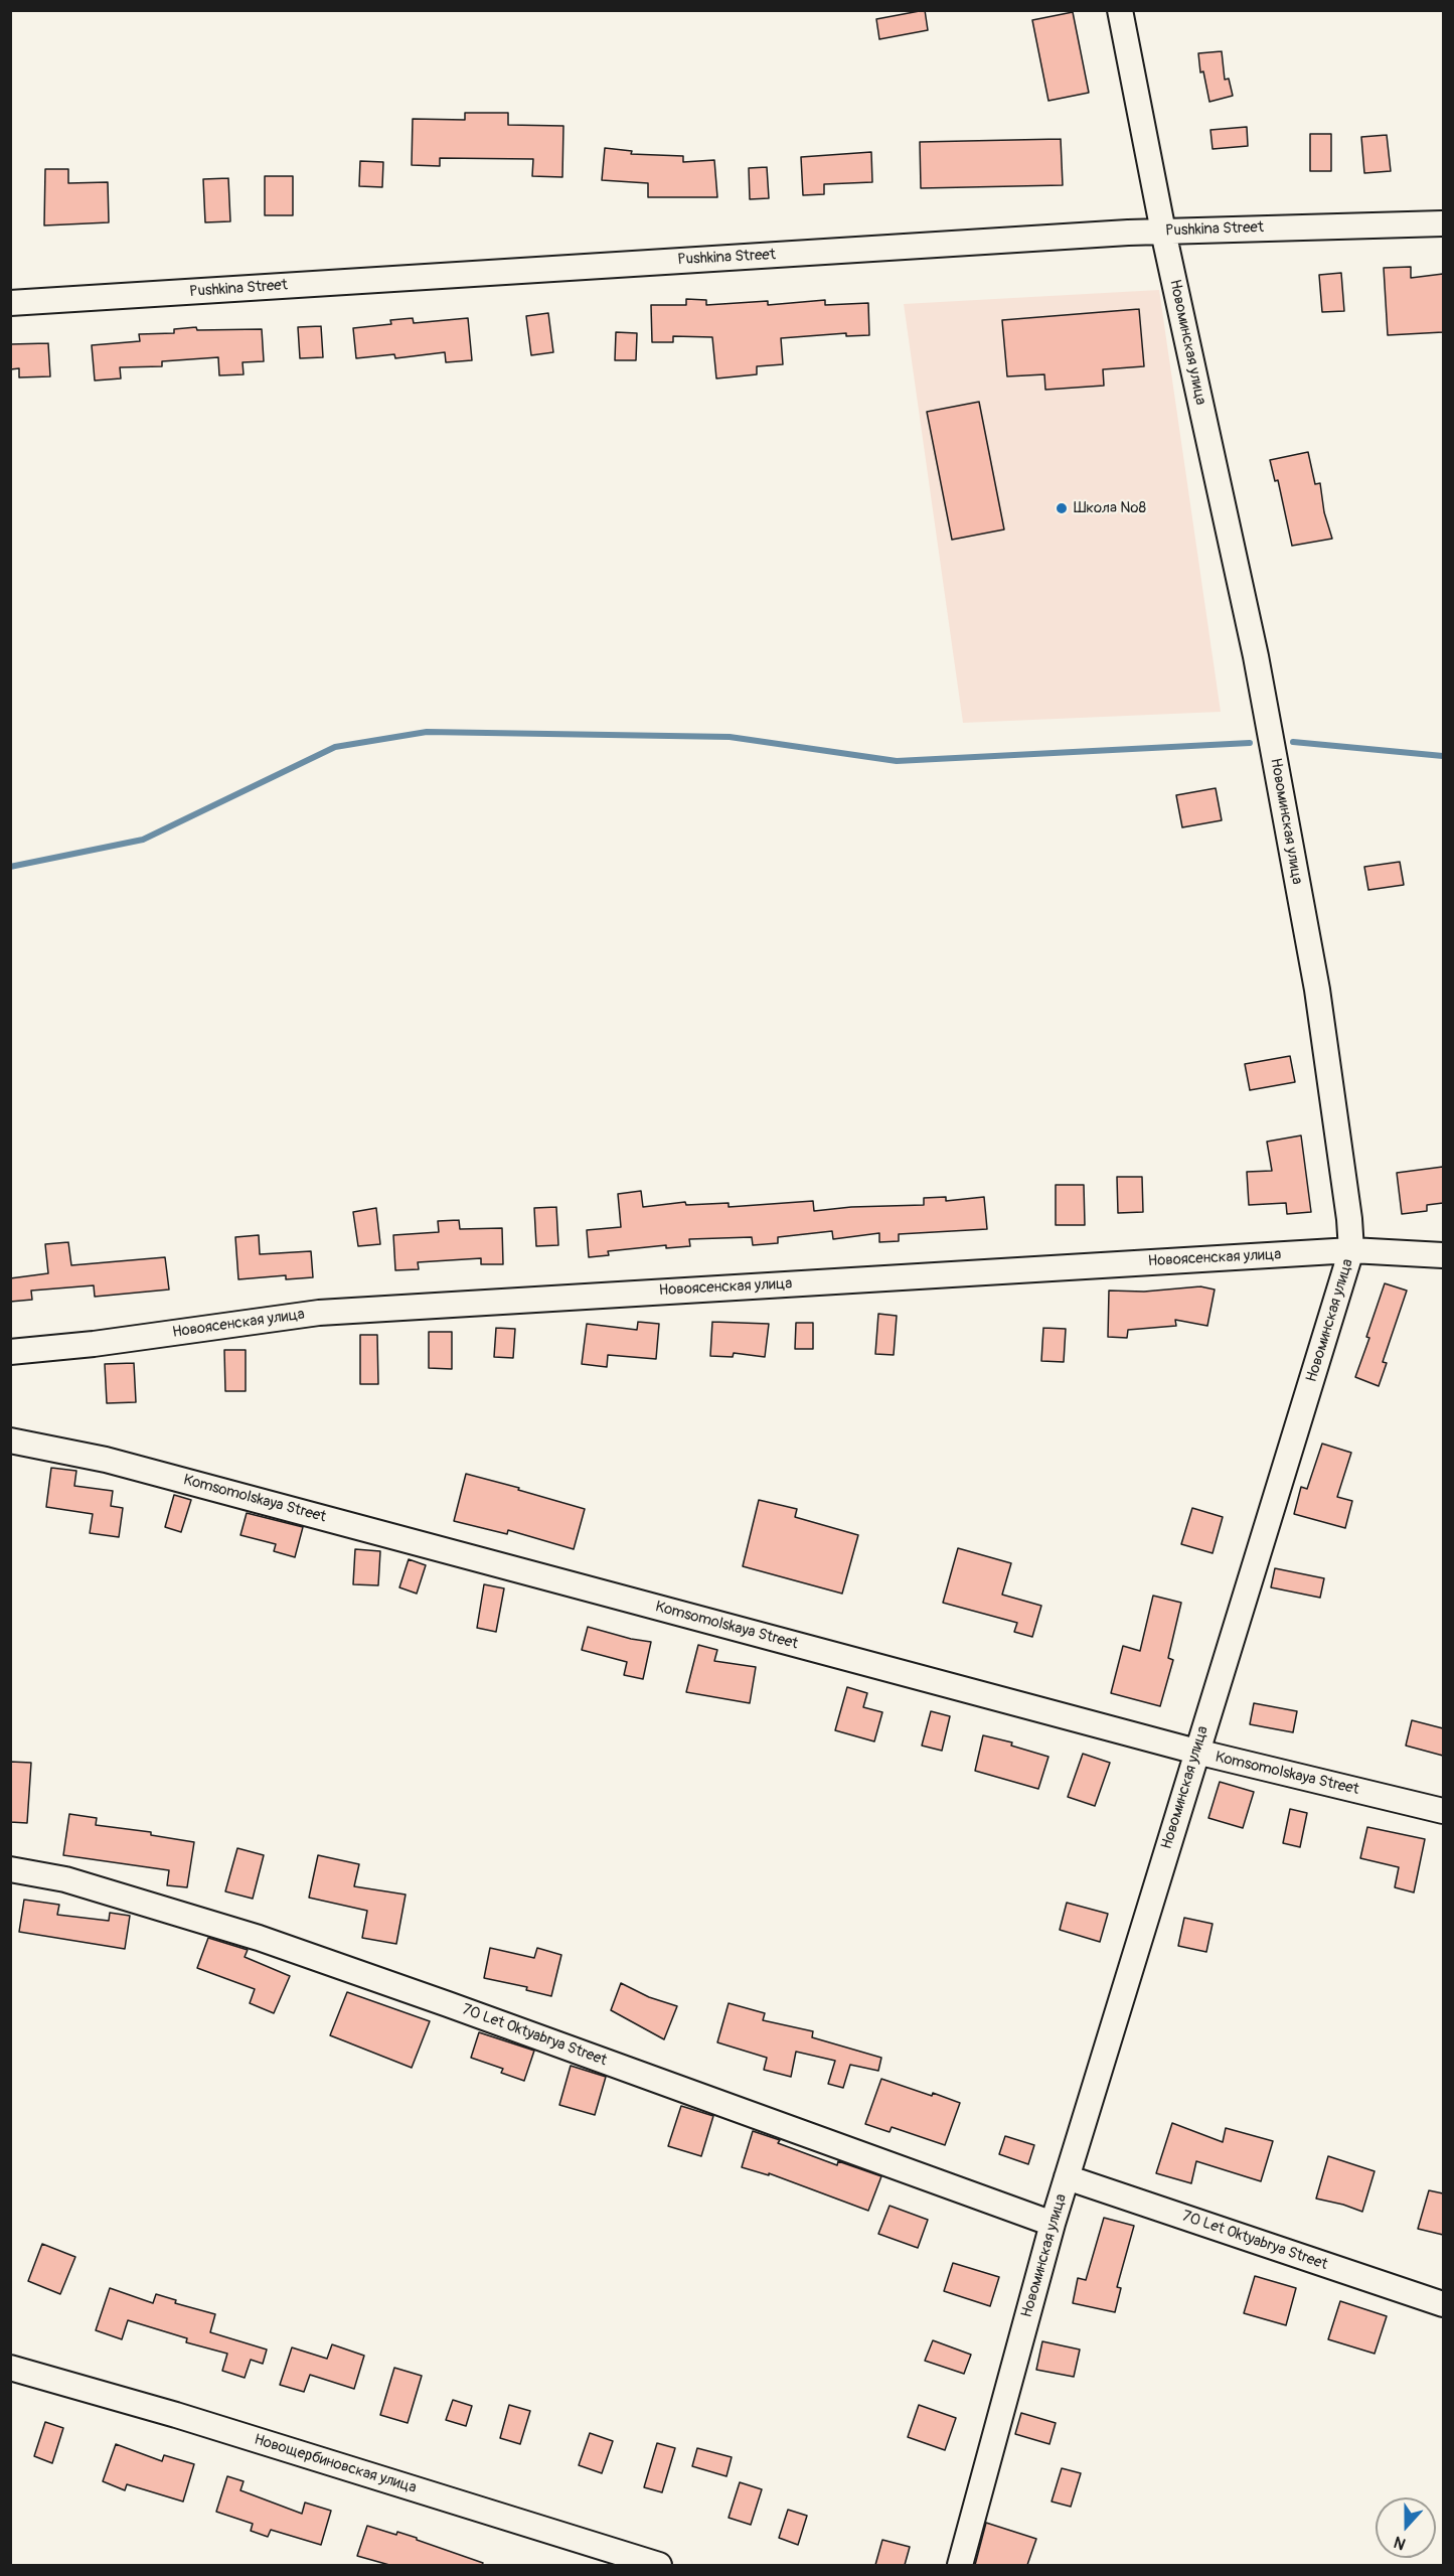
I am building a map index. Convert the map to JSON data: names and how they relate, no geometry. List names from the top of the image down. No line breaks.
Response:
{"streets":{"street":["Pushkina Street","Новоминская улица","Новоясенская улица","Komsomolskaya Street","70 Let Oktyabrya Street","Новощербиновская улица"]},"crossings":[["Pushkina Street","Новоминская улица"],["Новоминская улица","Новоясенская улица"],["Новоминская улица","Komsomolskaya Street"],["Новоминская улица","70 Let Oktyabrya Street"]],"places":["Школа №8"],"north":"bottom"}
